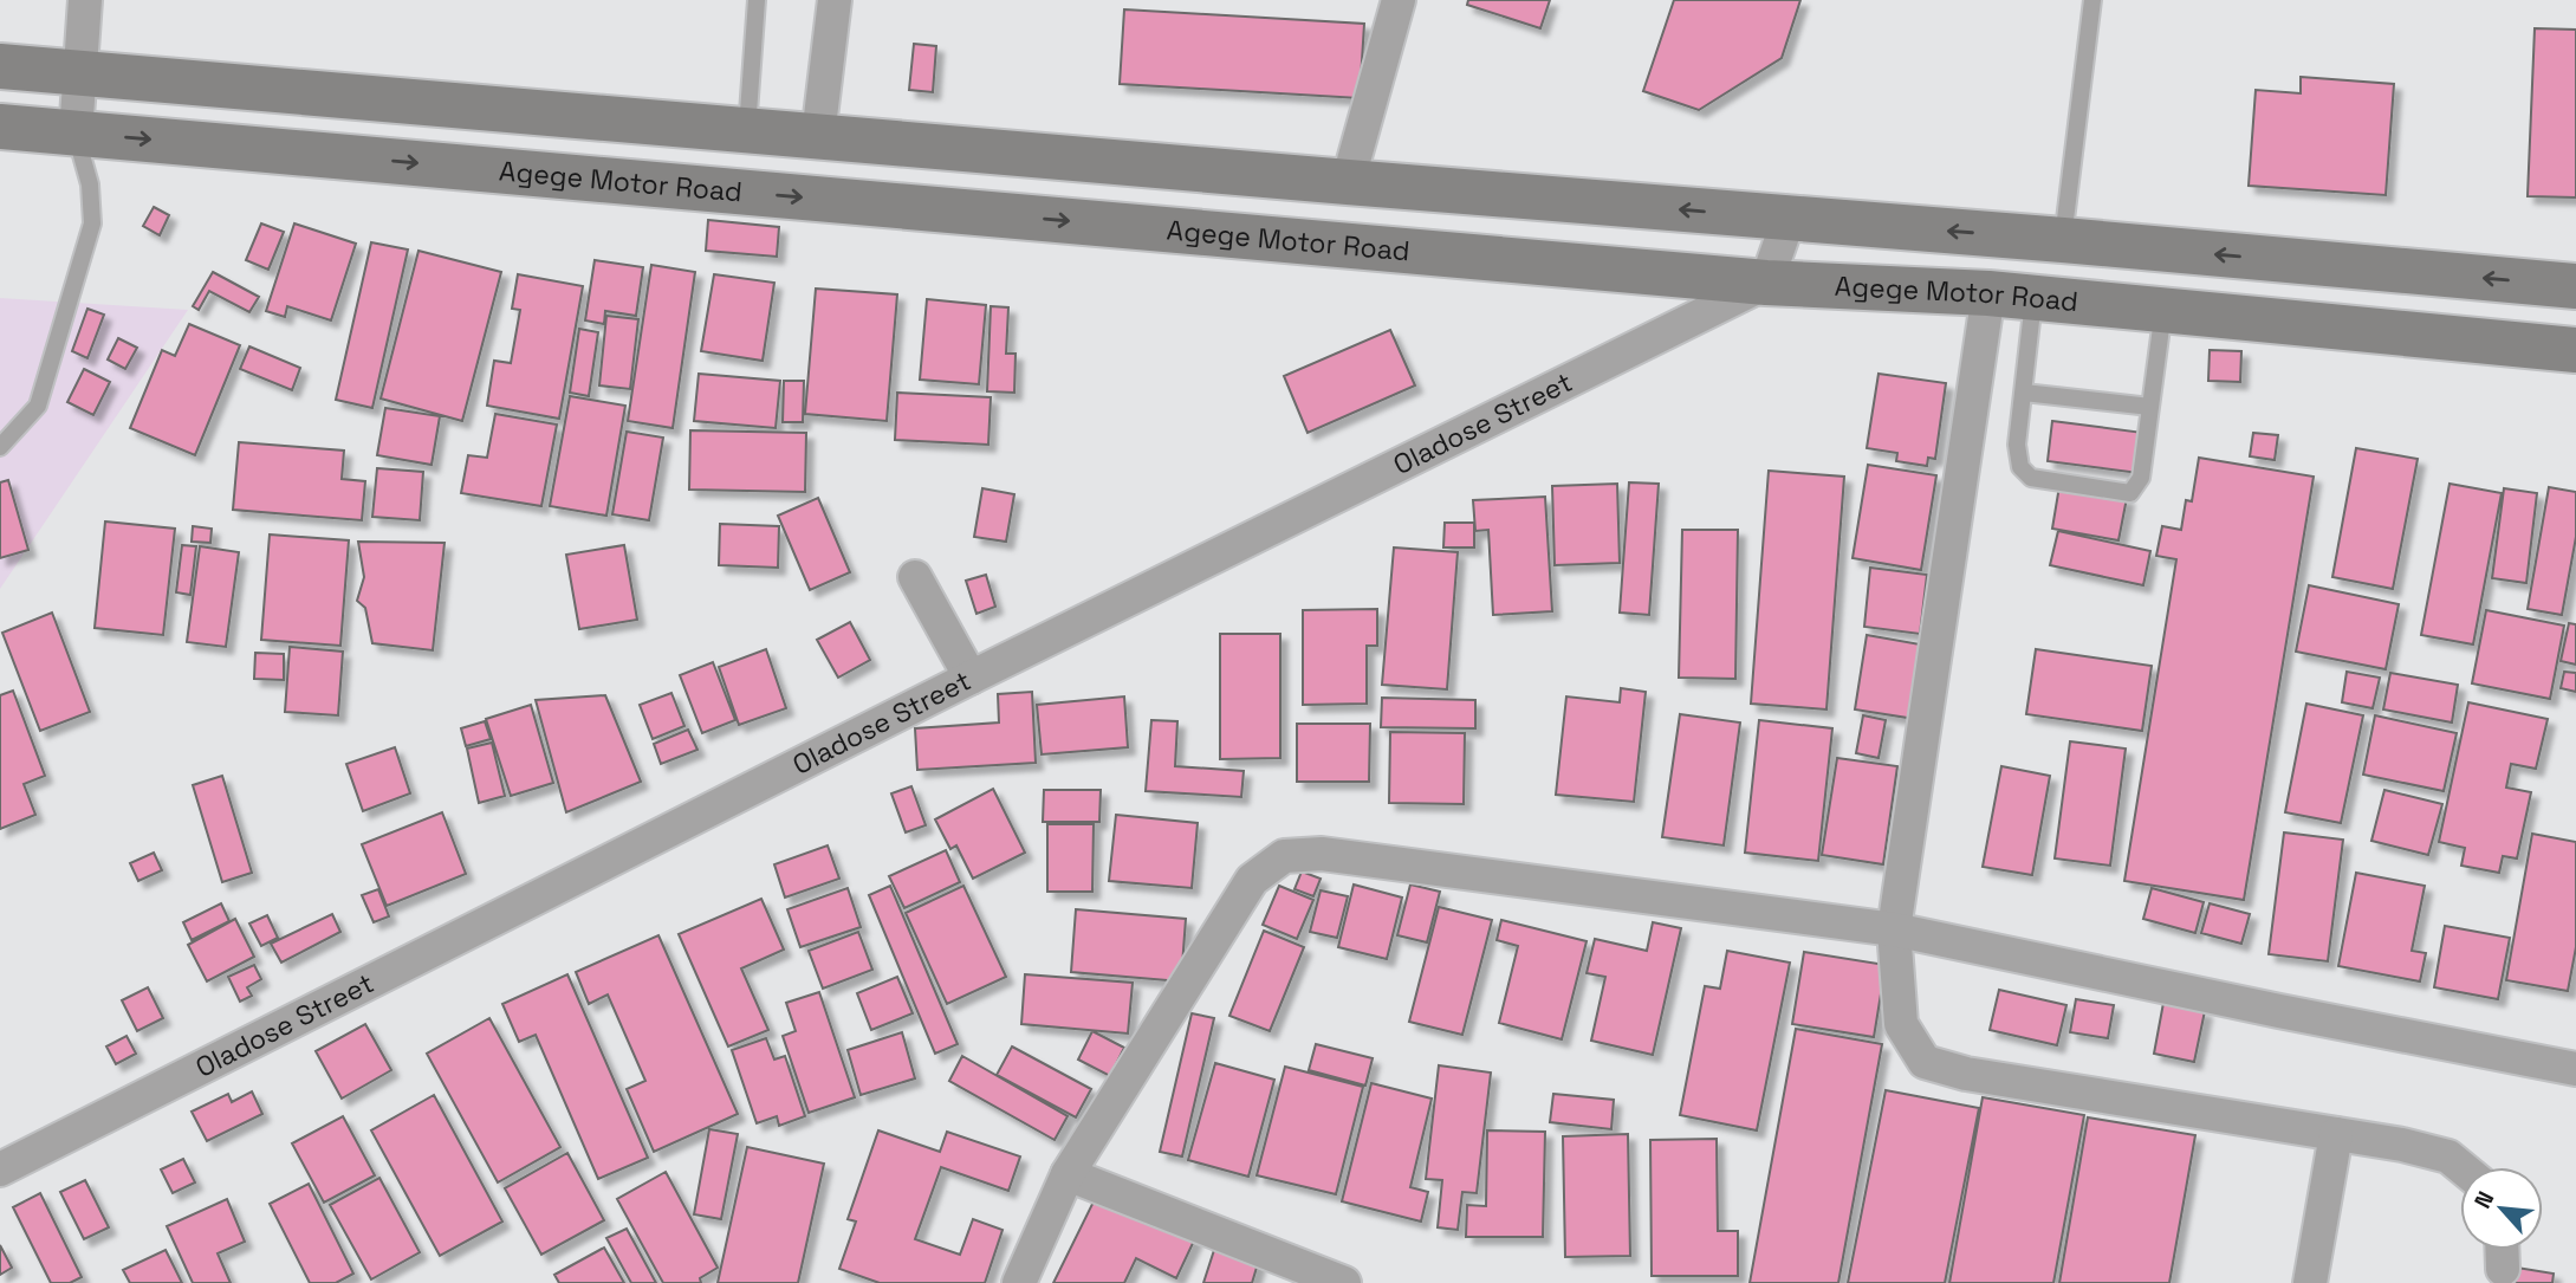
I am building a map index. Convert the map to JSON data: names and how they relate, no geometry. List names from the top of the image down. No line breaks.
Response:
{"streets":{"main road":["Agege Motor Road"],"street":["Oladose Street"]},"crossings":[["Agege Motor Road","Oladose Street"]],"north":"top left"}
